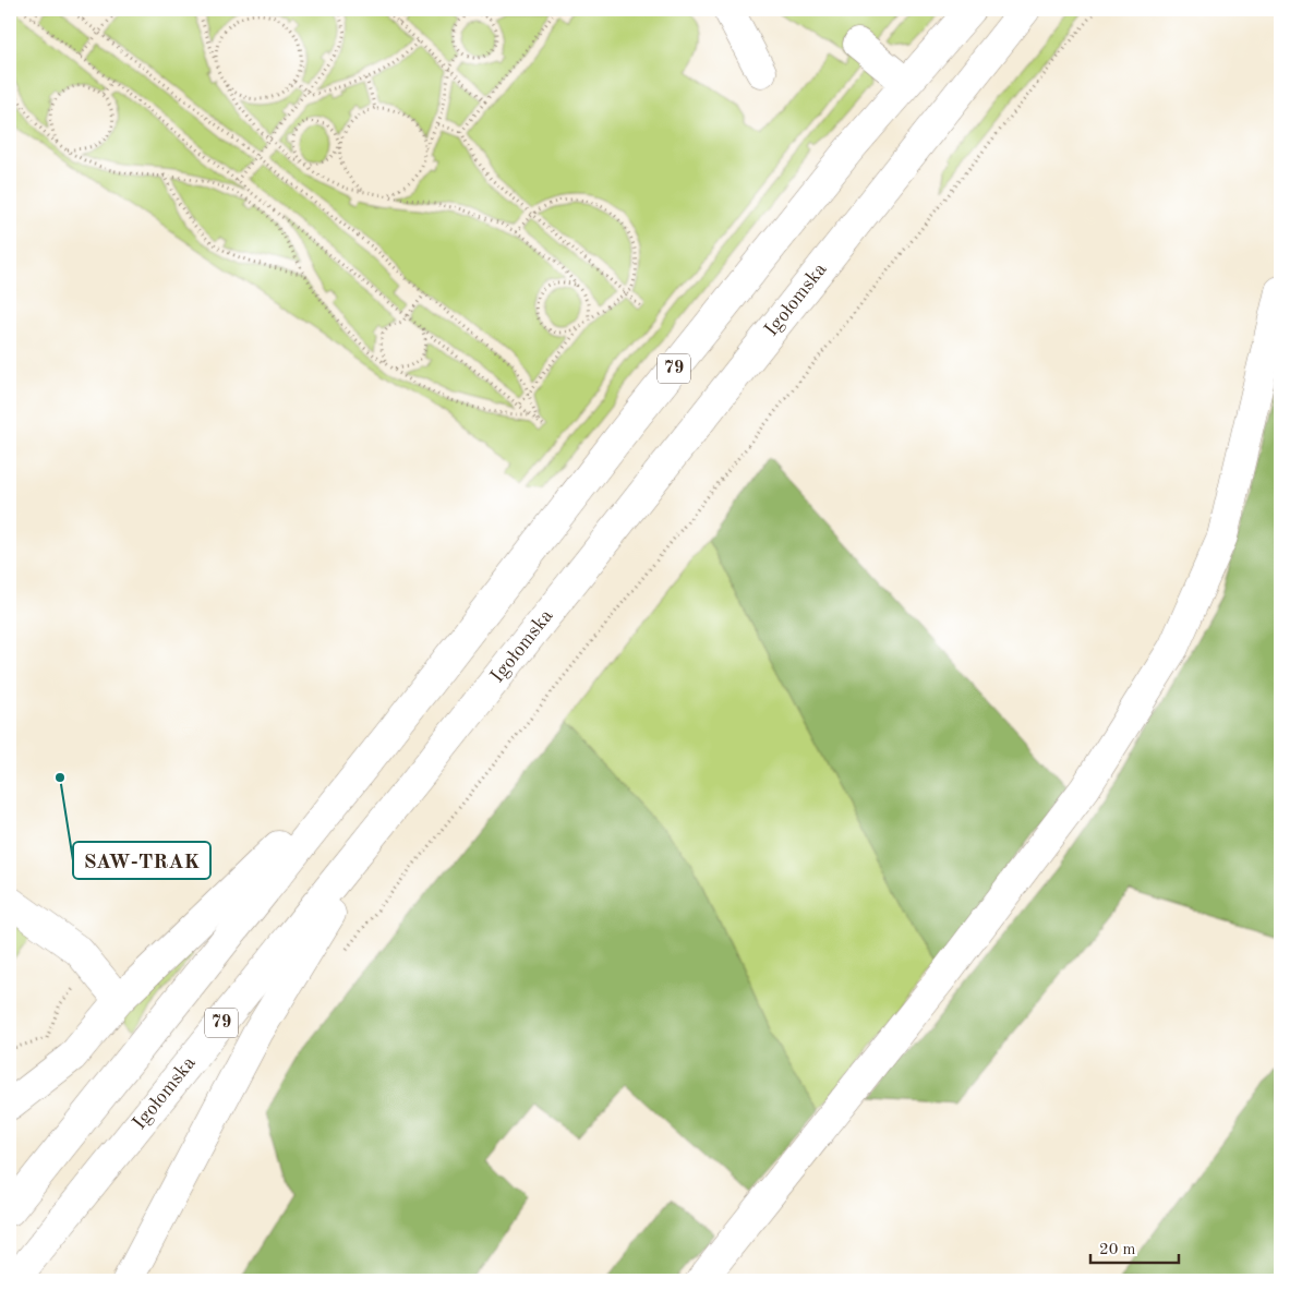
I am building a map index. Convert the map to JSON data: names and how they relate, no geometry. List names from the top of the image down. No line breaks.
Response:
{"streets":{"main road":["Igołomska","79"]},"places":["SAW-TRAK"],"scale_bar":"20 m"}
